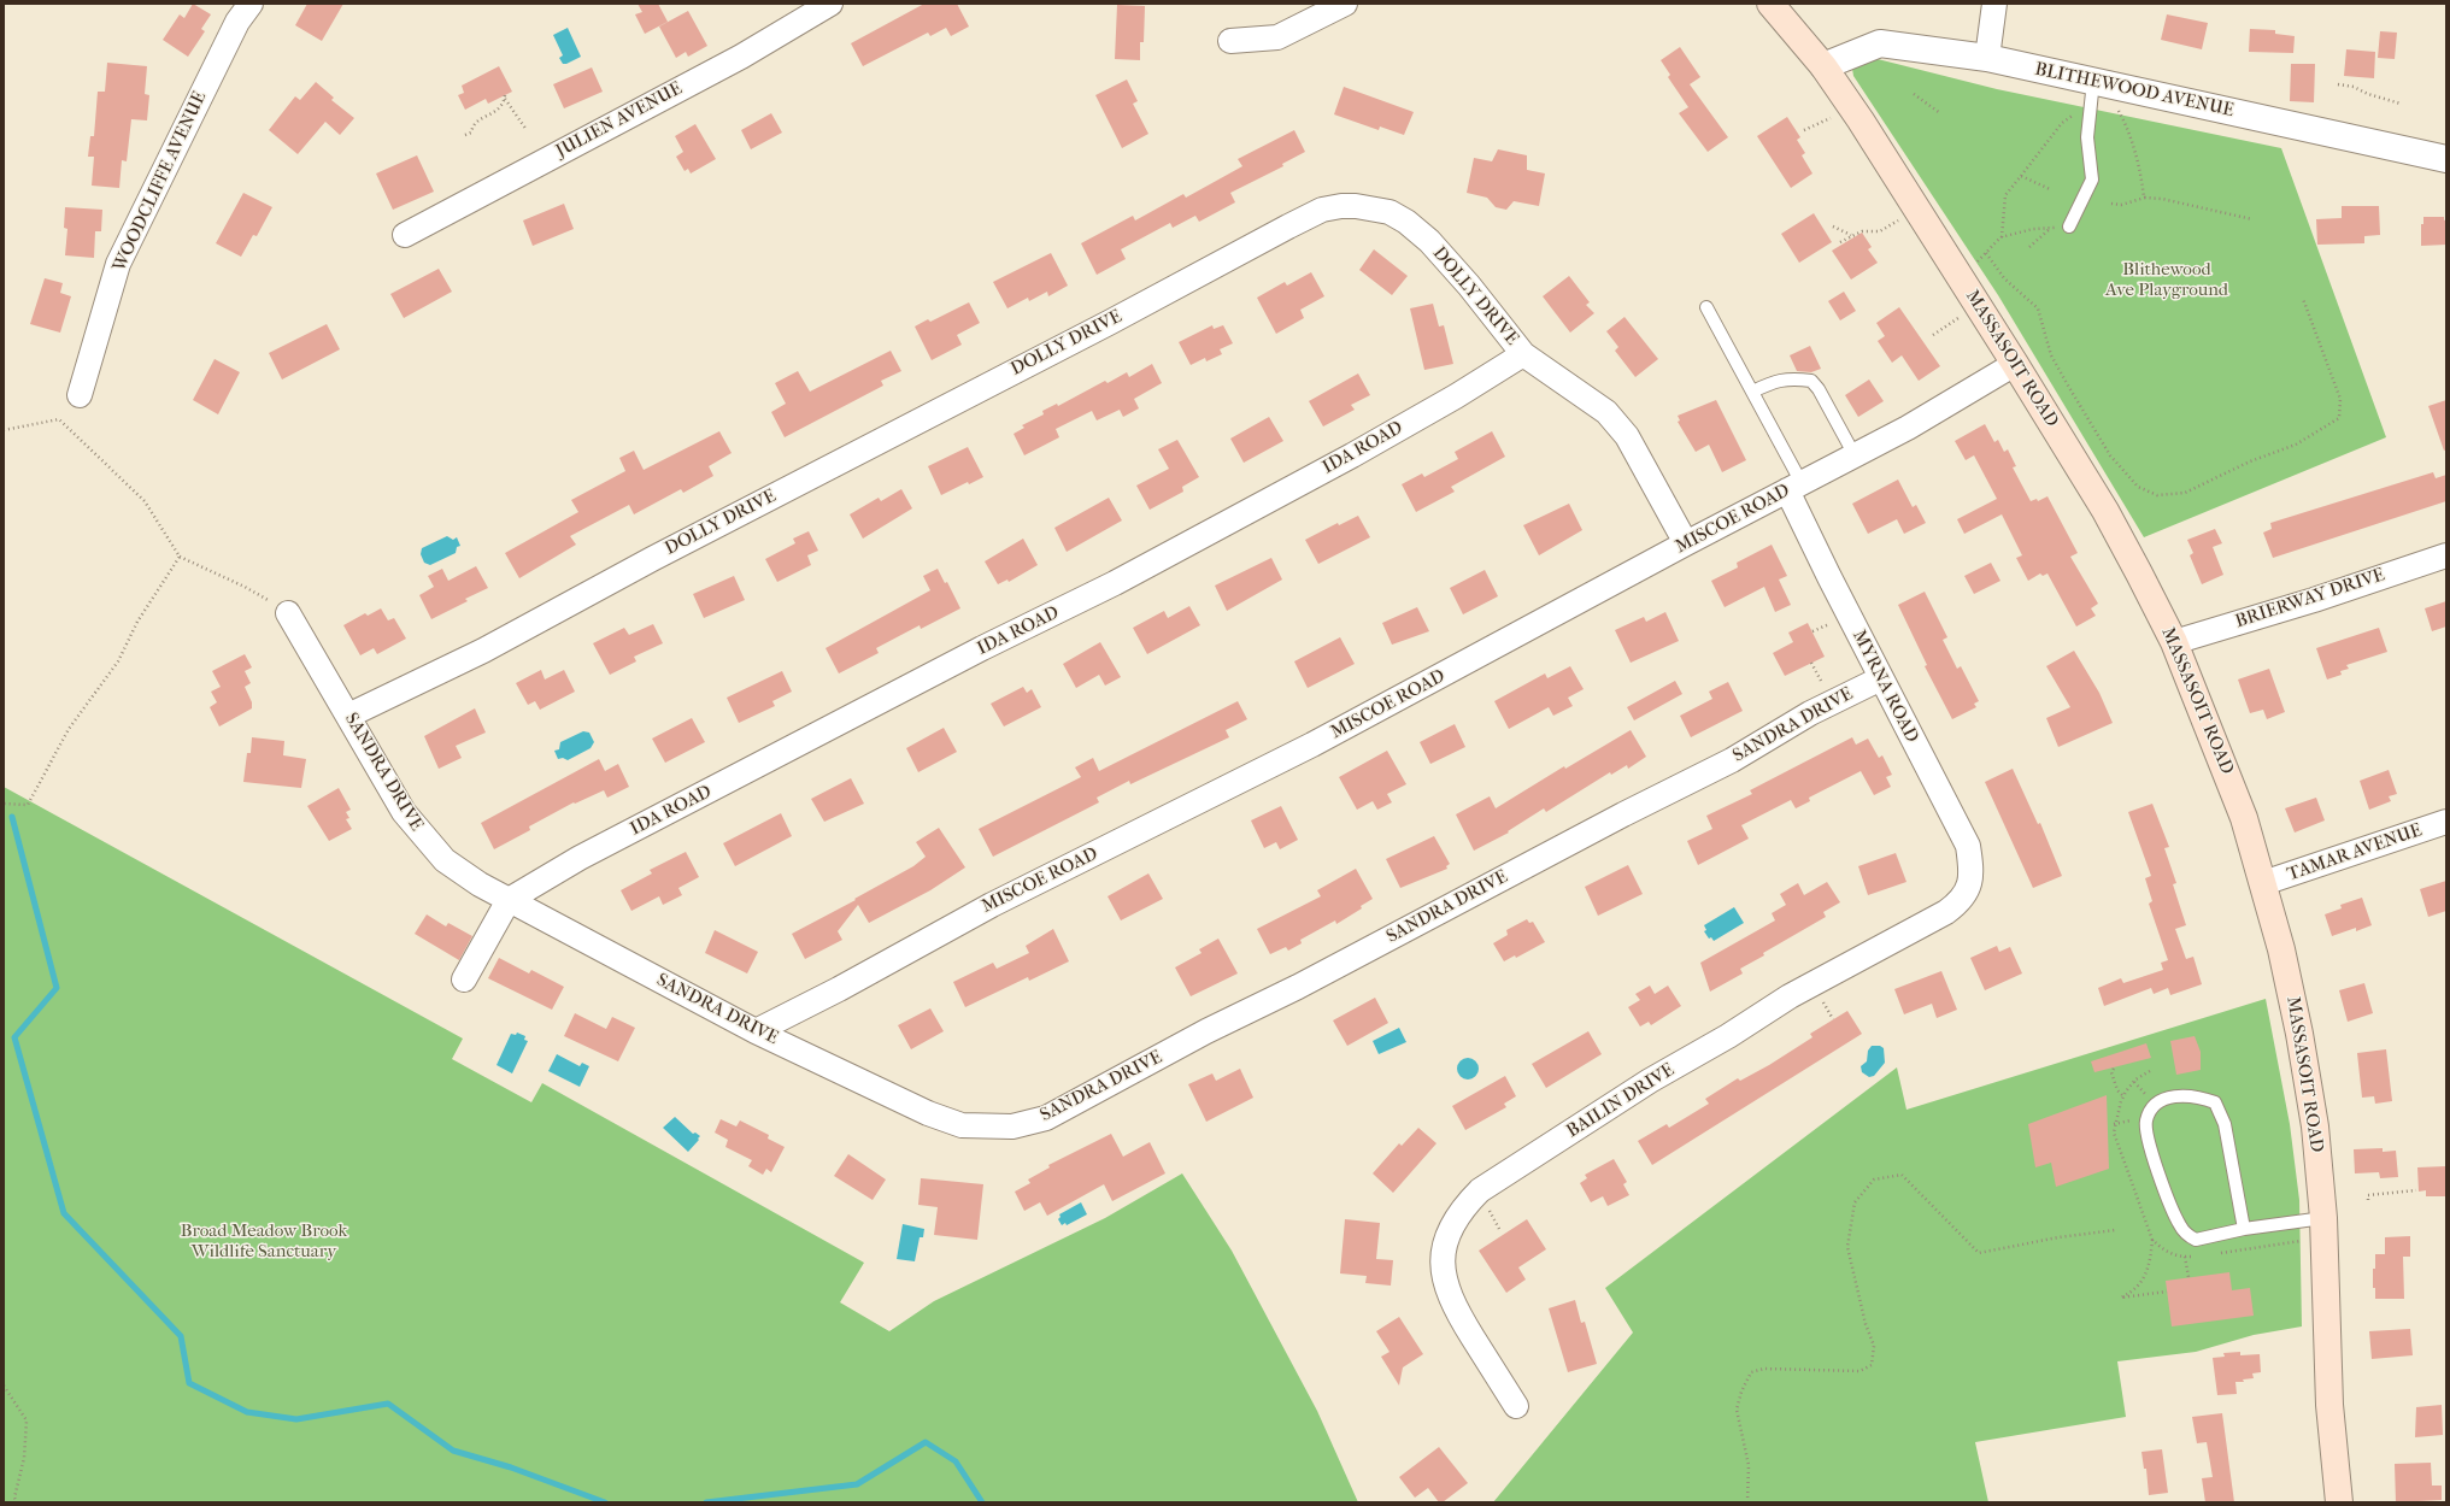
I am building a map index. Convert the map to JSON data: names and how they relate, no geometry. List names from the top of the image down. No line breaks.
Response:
{"streets":{"main road":["MASSASOIT ROAD"],"street":["BLITHEWOOD AVENUE","JULIEN AVENUE","WOODCLIFFE AVENUE","DOLLY DRIVE","IDA ROAD","MISCOE ROAD","BRIERWAY DRIVE","MYRNA ROAD","SANDRA DRIVE","TAMAR AVENUE","BAILIN DRIVE"]},"crossings":[["BLITHEWOOD AVENUE","MASSASOIT ROAD"],["DOLLY DRIVE","IDA ROAD"],["DOLLY DRIVE","MISCOE ROAD"],["DOLLY DRIVE","SANDRA DRIVE"],["MASSASOIT ROAD","MISCOE ROAD"],["MASSASOIT ROAD","BRIERWAY DRIVE"],["MASSASOIT ROAD","TAMAR AVENUE"],["IDA ROAD","SANDRA DRIVE"],["MISCOE ROAD","MYRNA ROAD"],["MISCOE ROAD","SANDRA DRIVE"],["MYRNA ROAD","SANDRA DRIVE"],["MYRNA ROAD","BAILIN DRIVE"]],"parks":["Blithewood Ave Playground","Broad Meadow Brook Wildlife Sanctuary"]}
